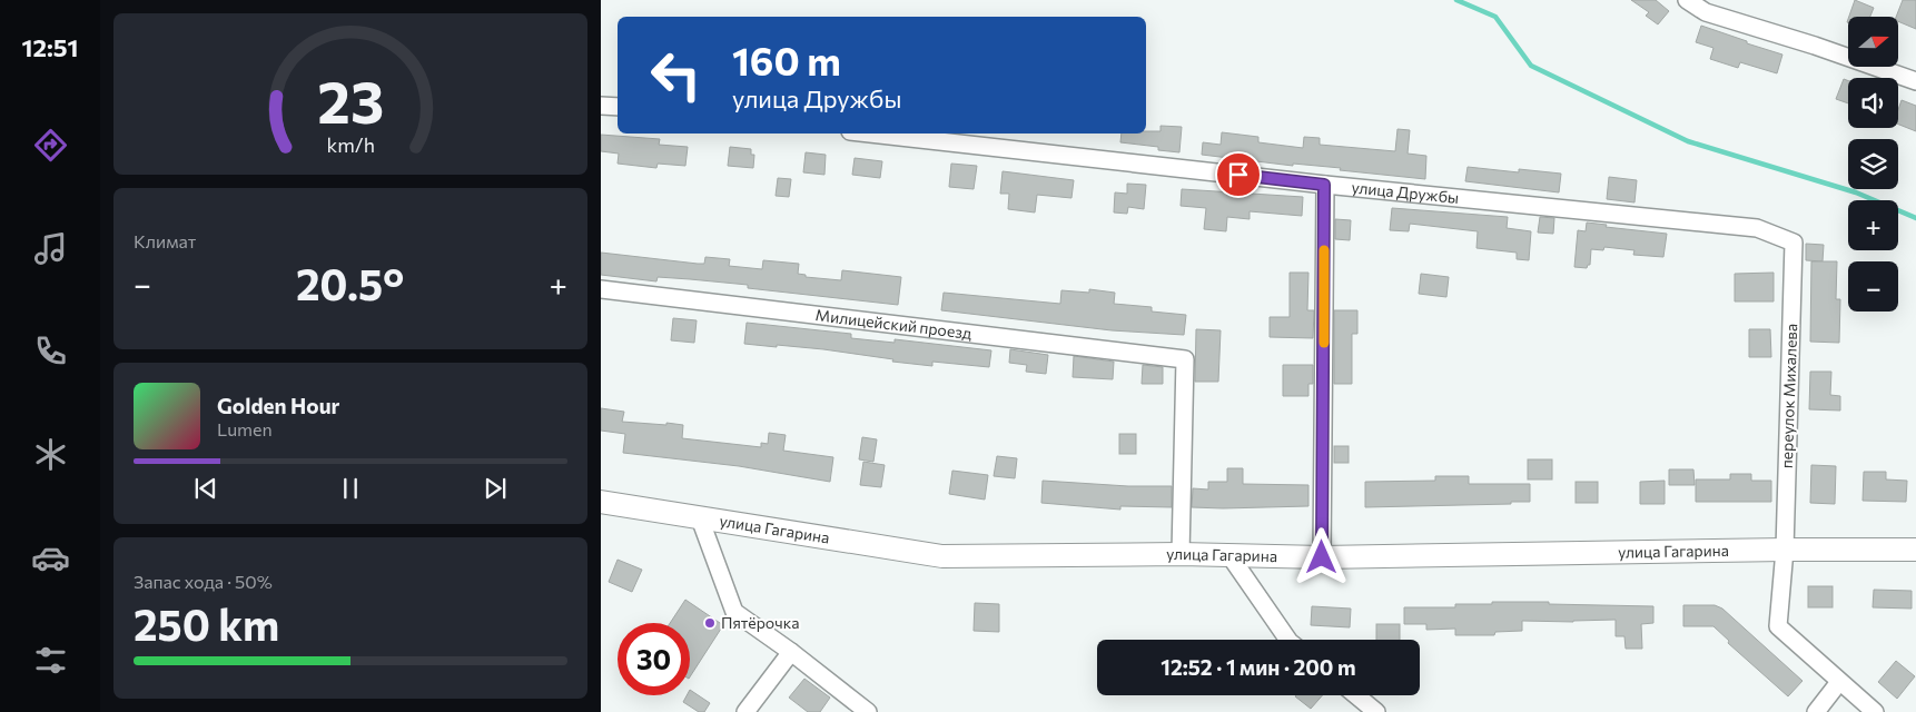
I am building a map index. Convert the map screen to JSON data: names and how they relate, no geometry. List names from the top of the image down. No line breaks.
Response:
{"streets":{"main road":["улица Гагарина"],"street":["улица Дружбы","Милицейский проезд","переулок Михалева"]},"crossings":[["улица Дружбы","переулок Михалева"],["Милицейский проезд","улица Гагарина"],["переулок Михалева","улица Гагарина"]],"places":["Пятёрочка"],"north":"right","page":{"tabs":"12:51","map_buttons":["+","−"],"turn":["160 m","улица Дружбы"],"tile":["Климат",["Запас хода · 50%","250 km"]],"heat":["−","20.5°","+"],"song":["Golden Hour","Lumen"],"limit":"30","trip":"12:52 · 1 мин · 200 m","gauge":["23","km/h"]}}
